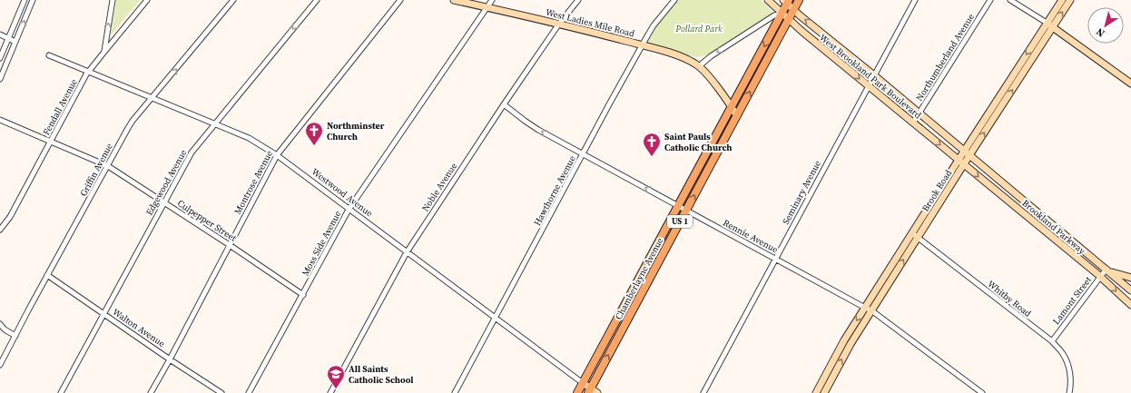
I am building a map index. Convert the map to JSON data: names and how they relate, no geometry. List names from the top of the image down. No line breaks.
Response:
{"streets":{"main road":["West Ladies Mile Road","West Brookland Park Boulevard","Brook Road","Westwood Avenue","US 1","Brookland Parkway","Chamberlayne Avenue"],"street":["Northumberland Avenue","Fendall Avenue","Griffin Avenue","Edgewood Avenue","Montrose Avenue","Noble Avenue","Hawthorne Avenue","Seminary Avenue","Culpepper Street","Rennie Avenue","Moss Side Avenue","Whitby Road","Lamont Street","Walton Avenue"]},"crossings":[["West Ladies Mile Road","Noble Avenue"],["West Ladies Mile Road","Hawthorne Avenue"],["West Ladies Mile Road","Moss Side Avenue"],["West Ladies Mile Road","Chamberlayne Avenue"],["Northumberland Avenue","West Brookland Park Boulevard"],["West Brookland Park Boulevard","Brook Road"],["West Brookland Park Boulevard","Seminary Avenue"],["West Brookland Park Boulevard","Brookland Parkway"],["West Brookland Park Boulevard","Chamberlayne Avenue"],["Fendall Avenue","Westwood Avenue"],["Fendall Avenue","Culpepper Street"],["Griffin Avenue","Westwood Avenue"],["Griffin Avenue","Culpepper Street"],["Griffin Avenue","Walton Avenue"],["Edgewood Avenue","Westwood Avenue"],["Edgewood Avenue","Culpepper Street"],["Edgewood Avenue","Walton Avenue"],["Montrose Avenue","Westwood Avenue"],["Montrose Avenue","Culpepper Street"],["Montrose Avenue","Walton Avenue"],["Noble Avenue","Westwood Avenue"],["Noble Avenue","Rennie Avenue"],["Hawthorne Avenue","Westwood Avenue"],["Hawthorne Avenue","Rennie Avenue"],["Brook Road","Brookland Parkway"],["Brook Road","Rennie Avenue"],["Brook Road","Whitby Road"],["Westwood Avenue","Moss Side Avenue"],["Westwood Avenue","Chamberlayne Avenue"],["Seminary Avenue","Rennie Avenue"],["Culpepper Street","Moss Side Avenue"],["Brookland Parkway","Lamont Street"],["Rennie Avenue","Chamberlayne Avenue"],["Whitby Road","Lamont Street"]],"one_way":["Rennie Avenue"],"parks":["Pollard Park"],"places":{"church":["Northminster Church","Saint Pauls Catholic Church"],"school or university":["All Saints Catholic School"]},"north":"bottom left"}
